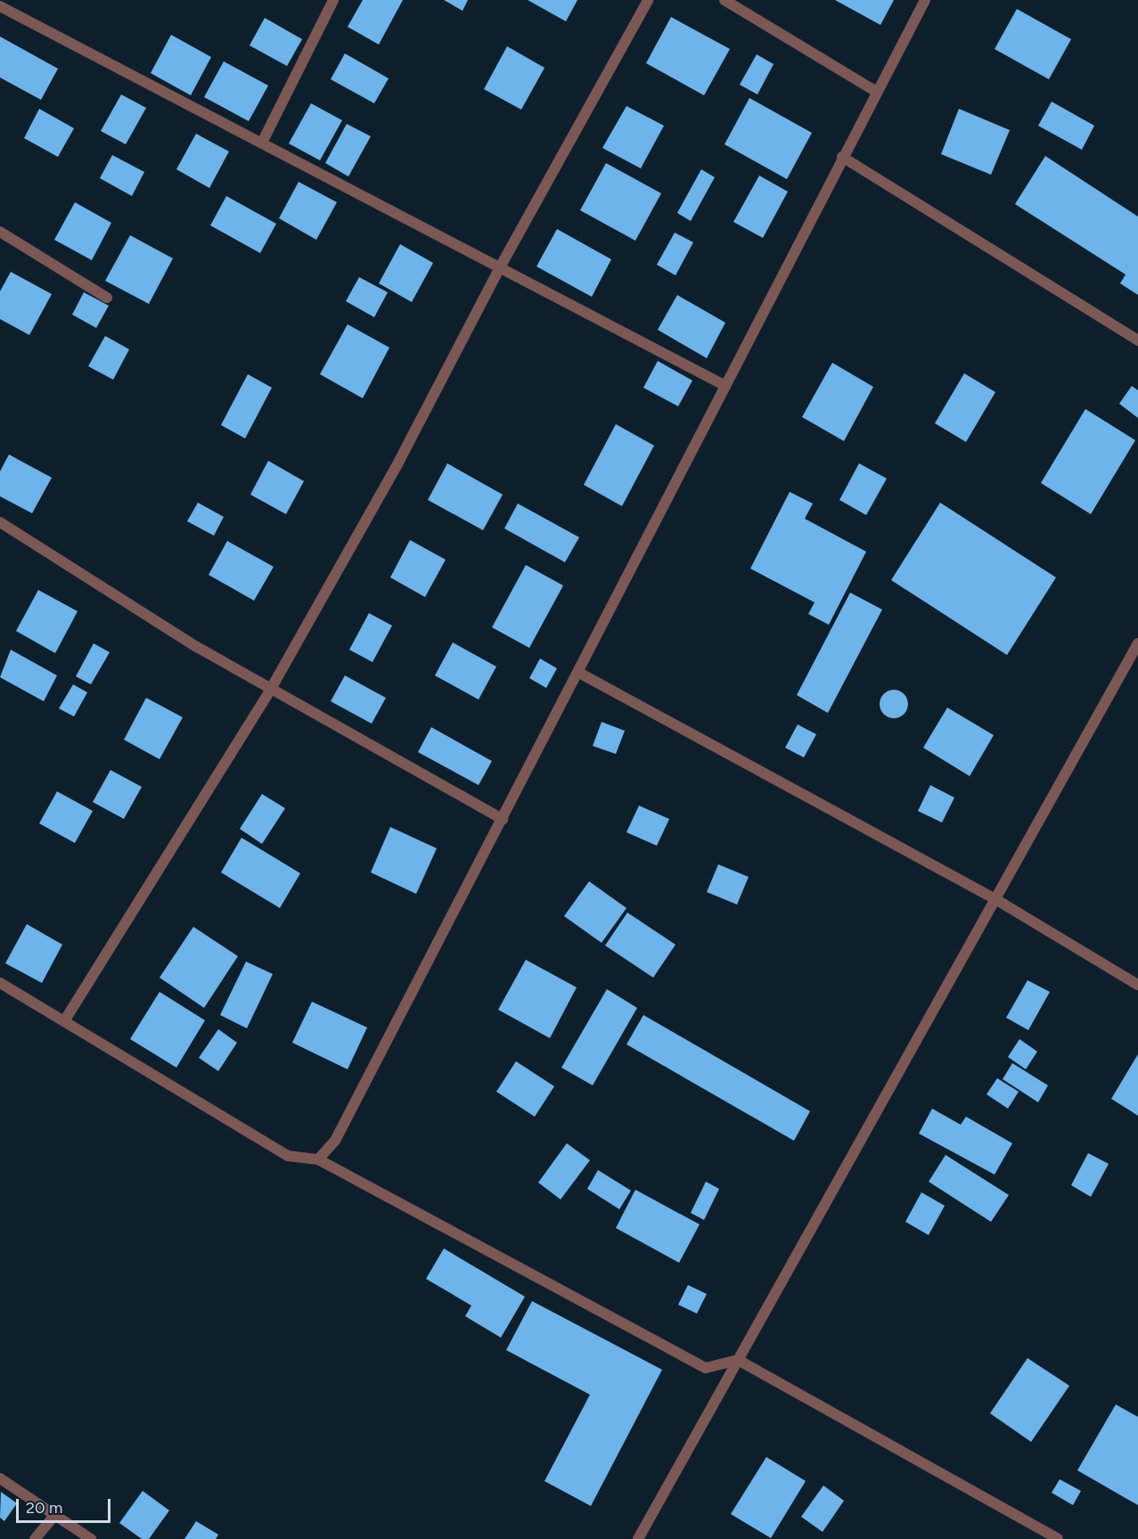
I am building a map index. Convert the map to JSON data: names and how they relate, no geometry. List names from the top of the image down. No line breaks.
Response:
{"scale_bar":"20 m"}
